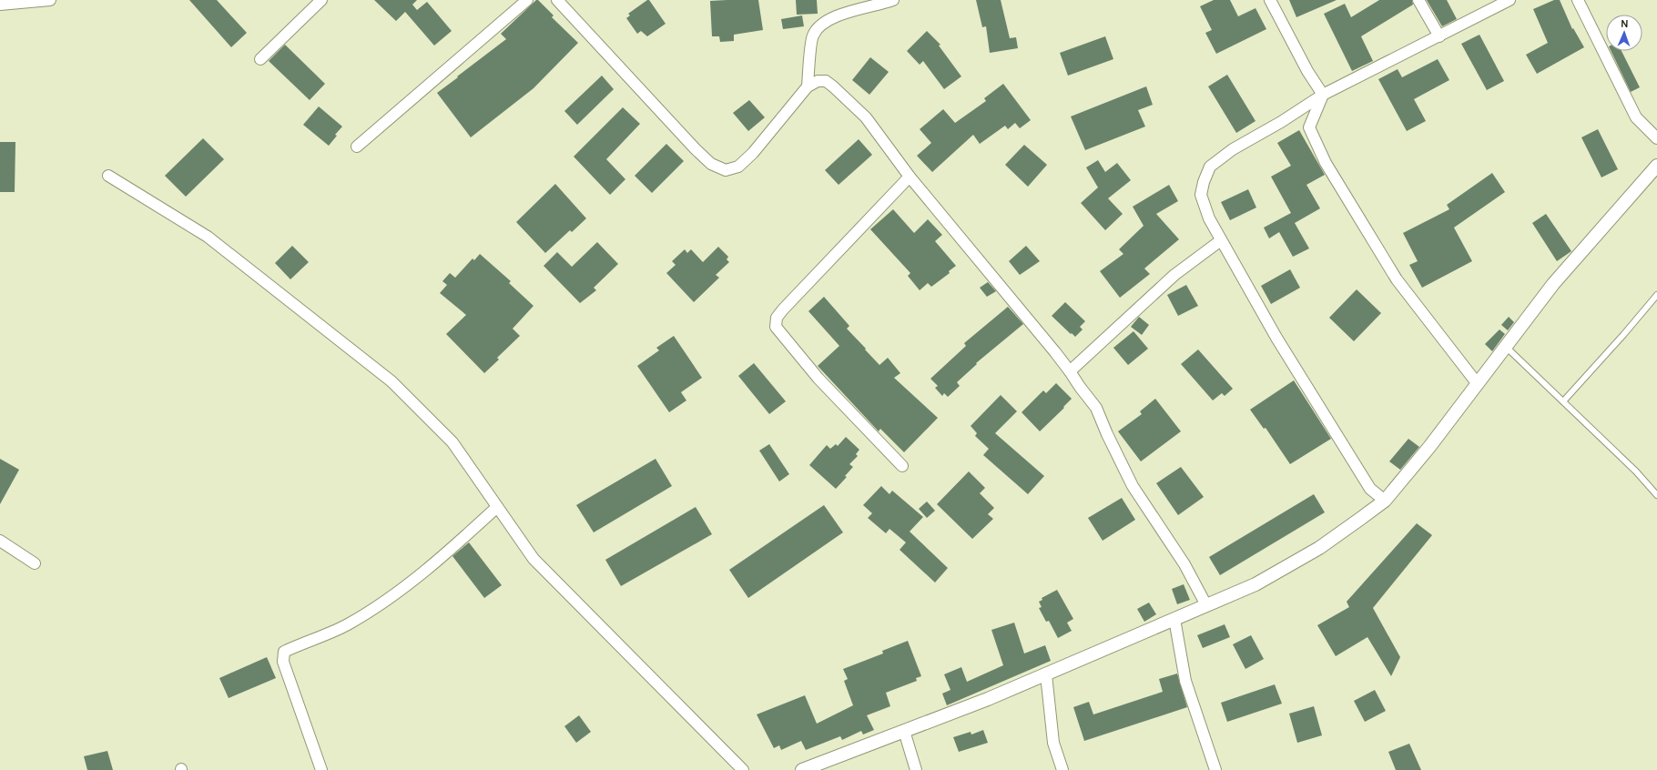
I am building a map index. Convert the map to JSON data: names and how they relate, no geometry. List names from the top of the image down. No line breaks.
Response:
{"north":"top"}
